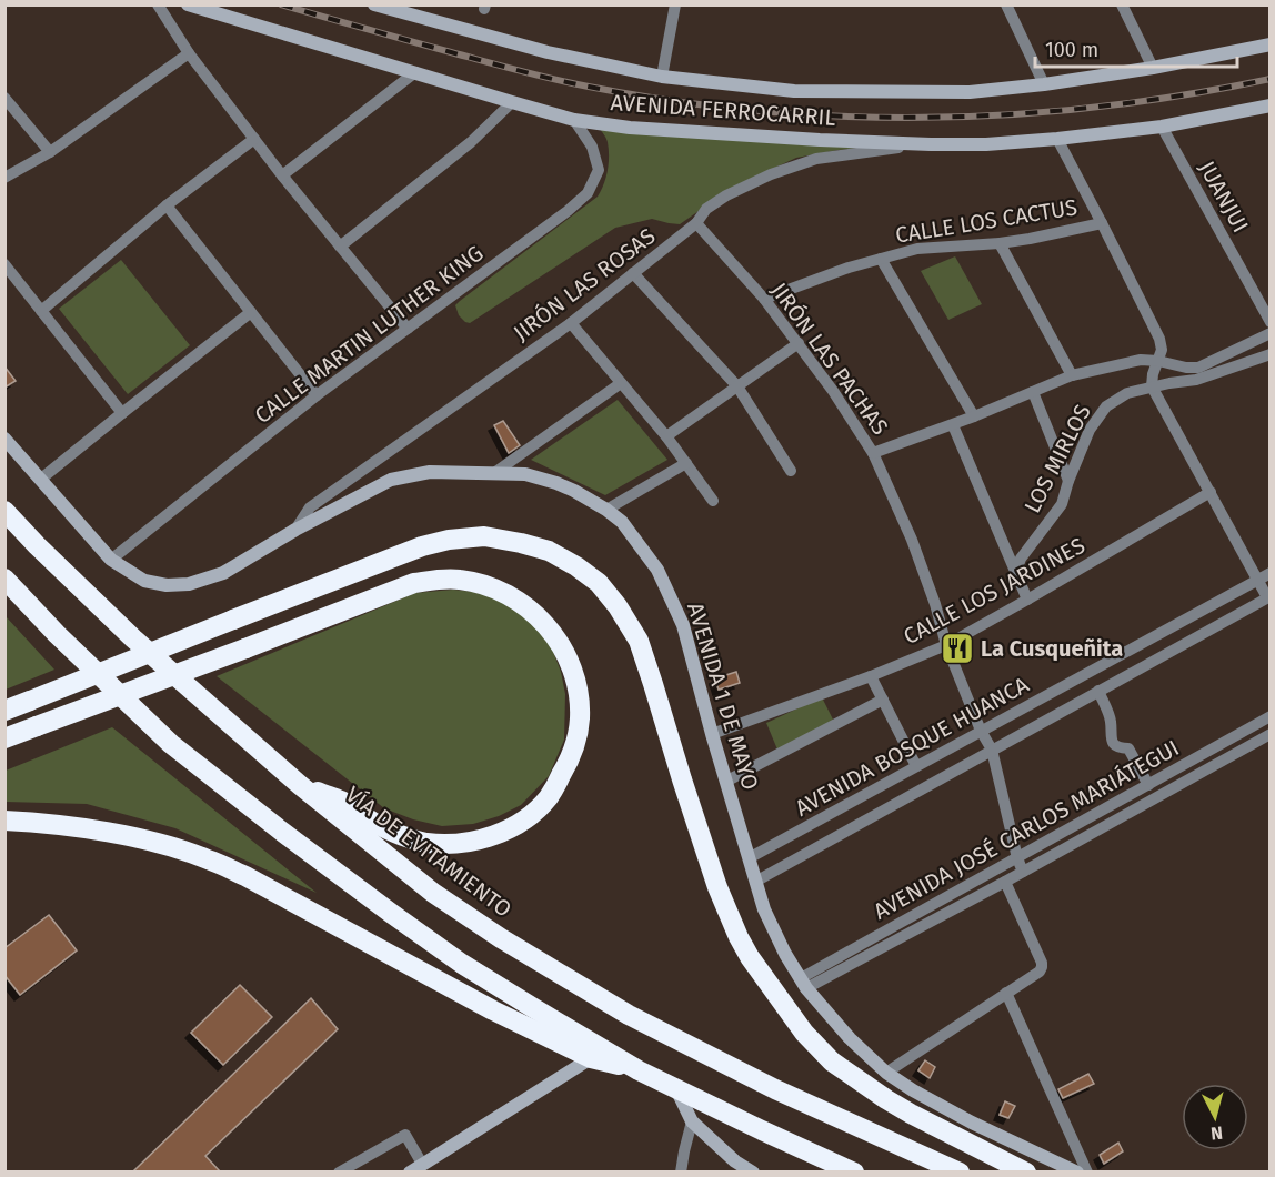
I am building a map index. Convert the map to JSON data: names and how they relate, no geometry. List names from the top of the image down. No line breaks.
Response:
{"streets":{"highway":["VÍA DE EVITAMIENTO"],"main road":["AVENIDA FERROCARRIL","AVENIDA 1 DE MAYO"],"street":["JUANJUI","CALLE LOS CACTUS","JIRÓN LAS ROSAS","CALLE MARTIN LUTHER KING","JIRÓN LAS PACHAS","LOS MIRLOS","CALLE LOS JARDINES","AVENIDA BOSQUE HUANCA","AVENIDA JOSÉ CARLOS MARIÁTEGUI"]},"crossings":[["AVENIDA FERROCARRIL","JUANJUI"],["AVENIDA FERROCARRIL","JIRÓN LAS ROSAS"],["AVENIDA FERROCARRIL","CALLE MARTIN LUTHER KING"],["CALLE LOS CACTUS","JIRÓN LAS PACHAS"],["JIRÓN LAS ROSAS","JIRÓN LAS PACHAS"],["JIRÓN LAS ROSAS","AVENIDA 1 DE MAYO"],["CALLE MARTIN LUTHER KING","AVENIDA 1 DE MAYO"],["JIRÓN LAS PACHAS","CALLE LOS JARDINES"],["JIRÓN LAS PACHAS","AVENIDA BOSQUE HUANCA"],["JIRÓN LAS PACHAS","AVENIDA JOSÉ CARLOS MARIÁTEGUI"],["CALLE LOS JARDINES","AVENIDA 1 DE MAYO"],["AVENIDA 1 DE MAYO","AVENIDA BOSQUE HUANCA"],["AVENIDA 1 DE MAYO","AVENIDA JOSÉ CARLOS MARIÁTEGUI"]],"places":{"restaurant":["La Cusqueñita"]},"scale_bar":"100 m","north":"bottom"}
